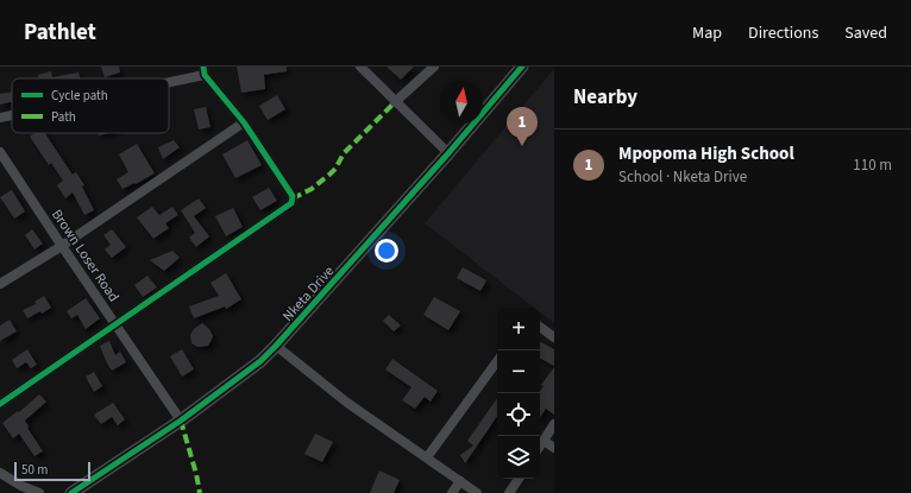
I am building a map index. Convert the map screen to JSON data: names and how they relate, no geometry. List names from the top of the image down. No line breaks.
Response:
{"streets":{"street":["Brown Loser Road","Nketa Drive"]},"crossings":[["Brown Loser Road","Nketa Drive"]],"legend":["Cycle path","Path"],"scale_bar":"50 m","north":"top","page":{"header":"Pathlet","nav":["Map","Directions","Saved"],"heading":"Nearby","pins":"1","list":[{"mark":"1","name":"Mpopoma High School","note":"School · Nketa Drive","value":"110 m"}],"map_buttons":["+","−"],"scale":"50 m"}}
